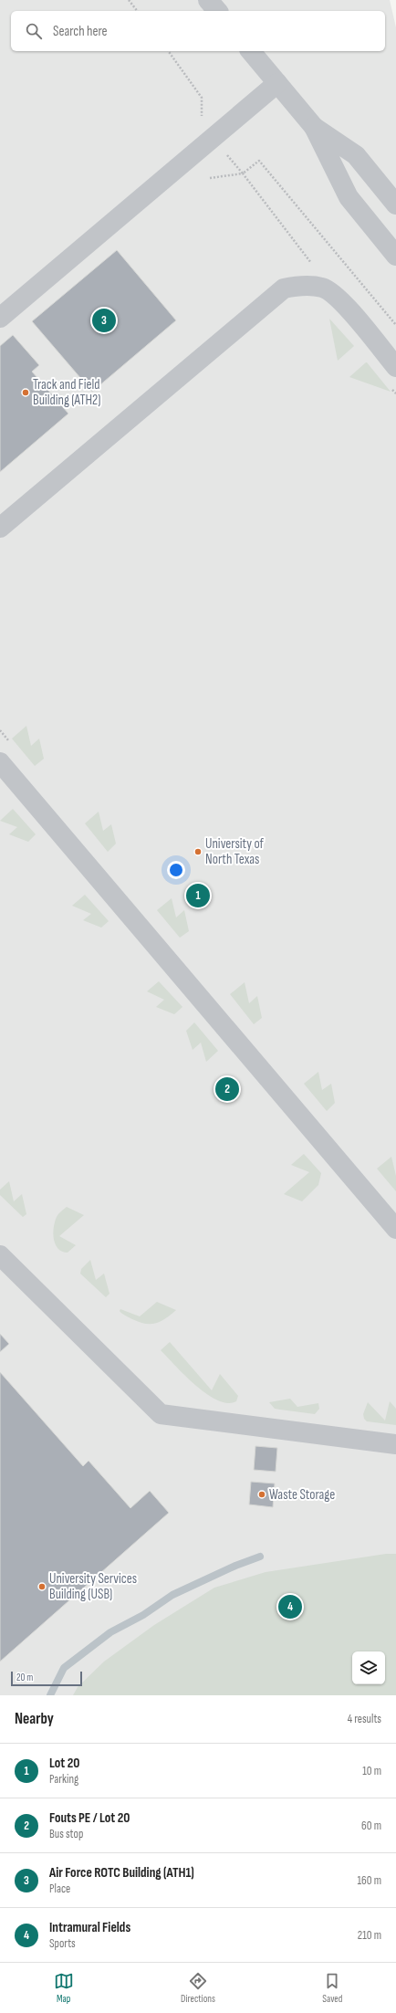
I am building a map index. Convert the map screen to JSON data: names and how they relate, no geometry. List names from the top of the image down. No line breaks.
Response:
{"places":["Track and Field Building (ATH2)","University of North Texas","Waste Storage","University Services Building (USB)"],"scale_bar":"20 m","page":{"search":"Search here","pins":["3","1","2","4"],"scale":"20 m","heading":["Nearby","4 results"],"list":[{"mark":"1","name":"Lot 20","note":"Parking","value":"10 m"},{"mark":"2","name":"Fouts PE / Lot 20","note":"Bus stop","value":"60 m"},{"mark":"3","name":"Air Force ROTC Building (ATH1)","note":"Place","value":"160 m"},{"mark":"4","name":"Intramural Fields","note":"Sports","value":"210 m"}],"nav":["Map","Directions","Saved"]}}
